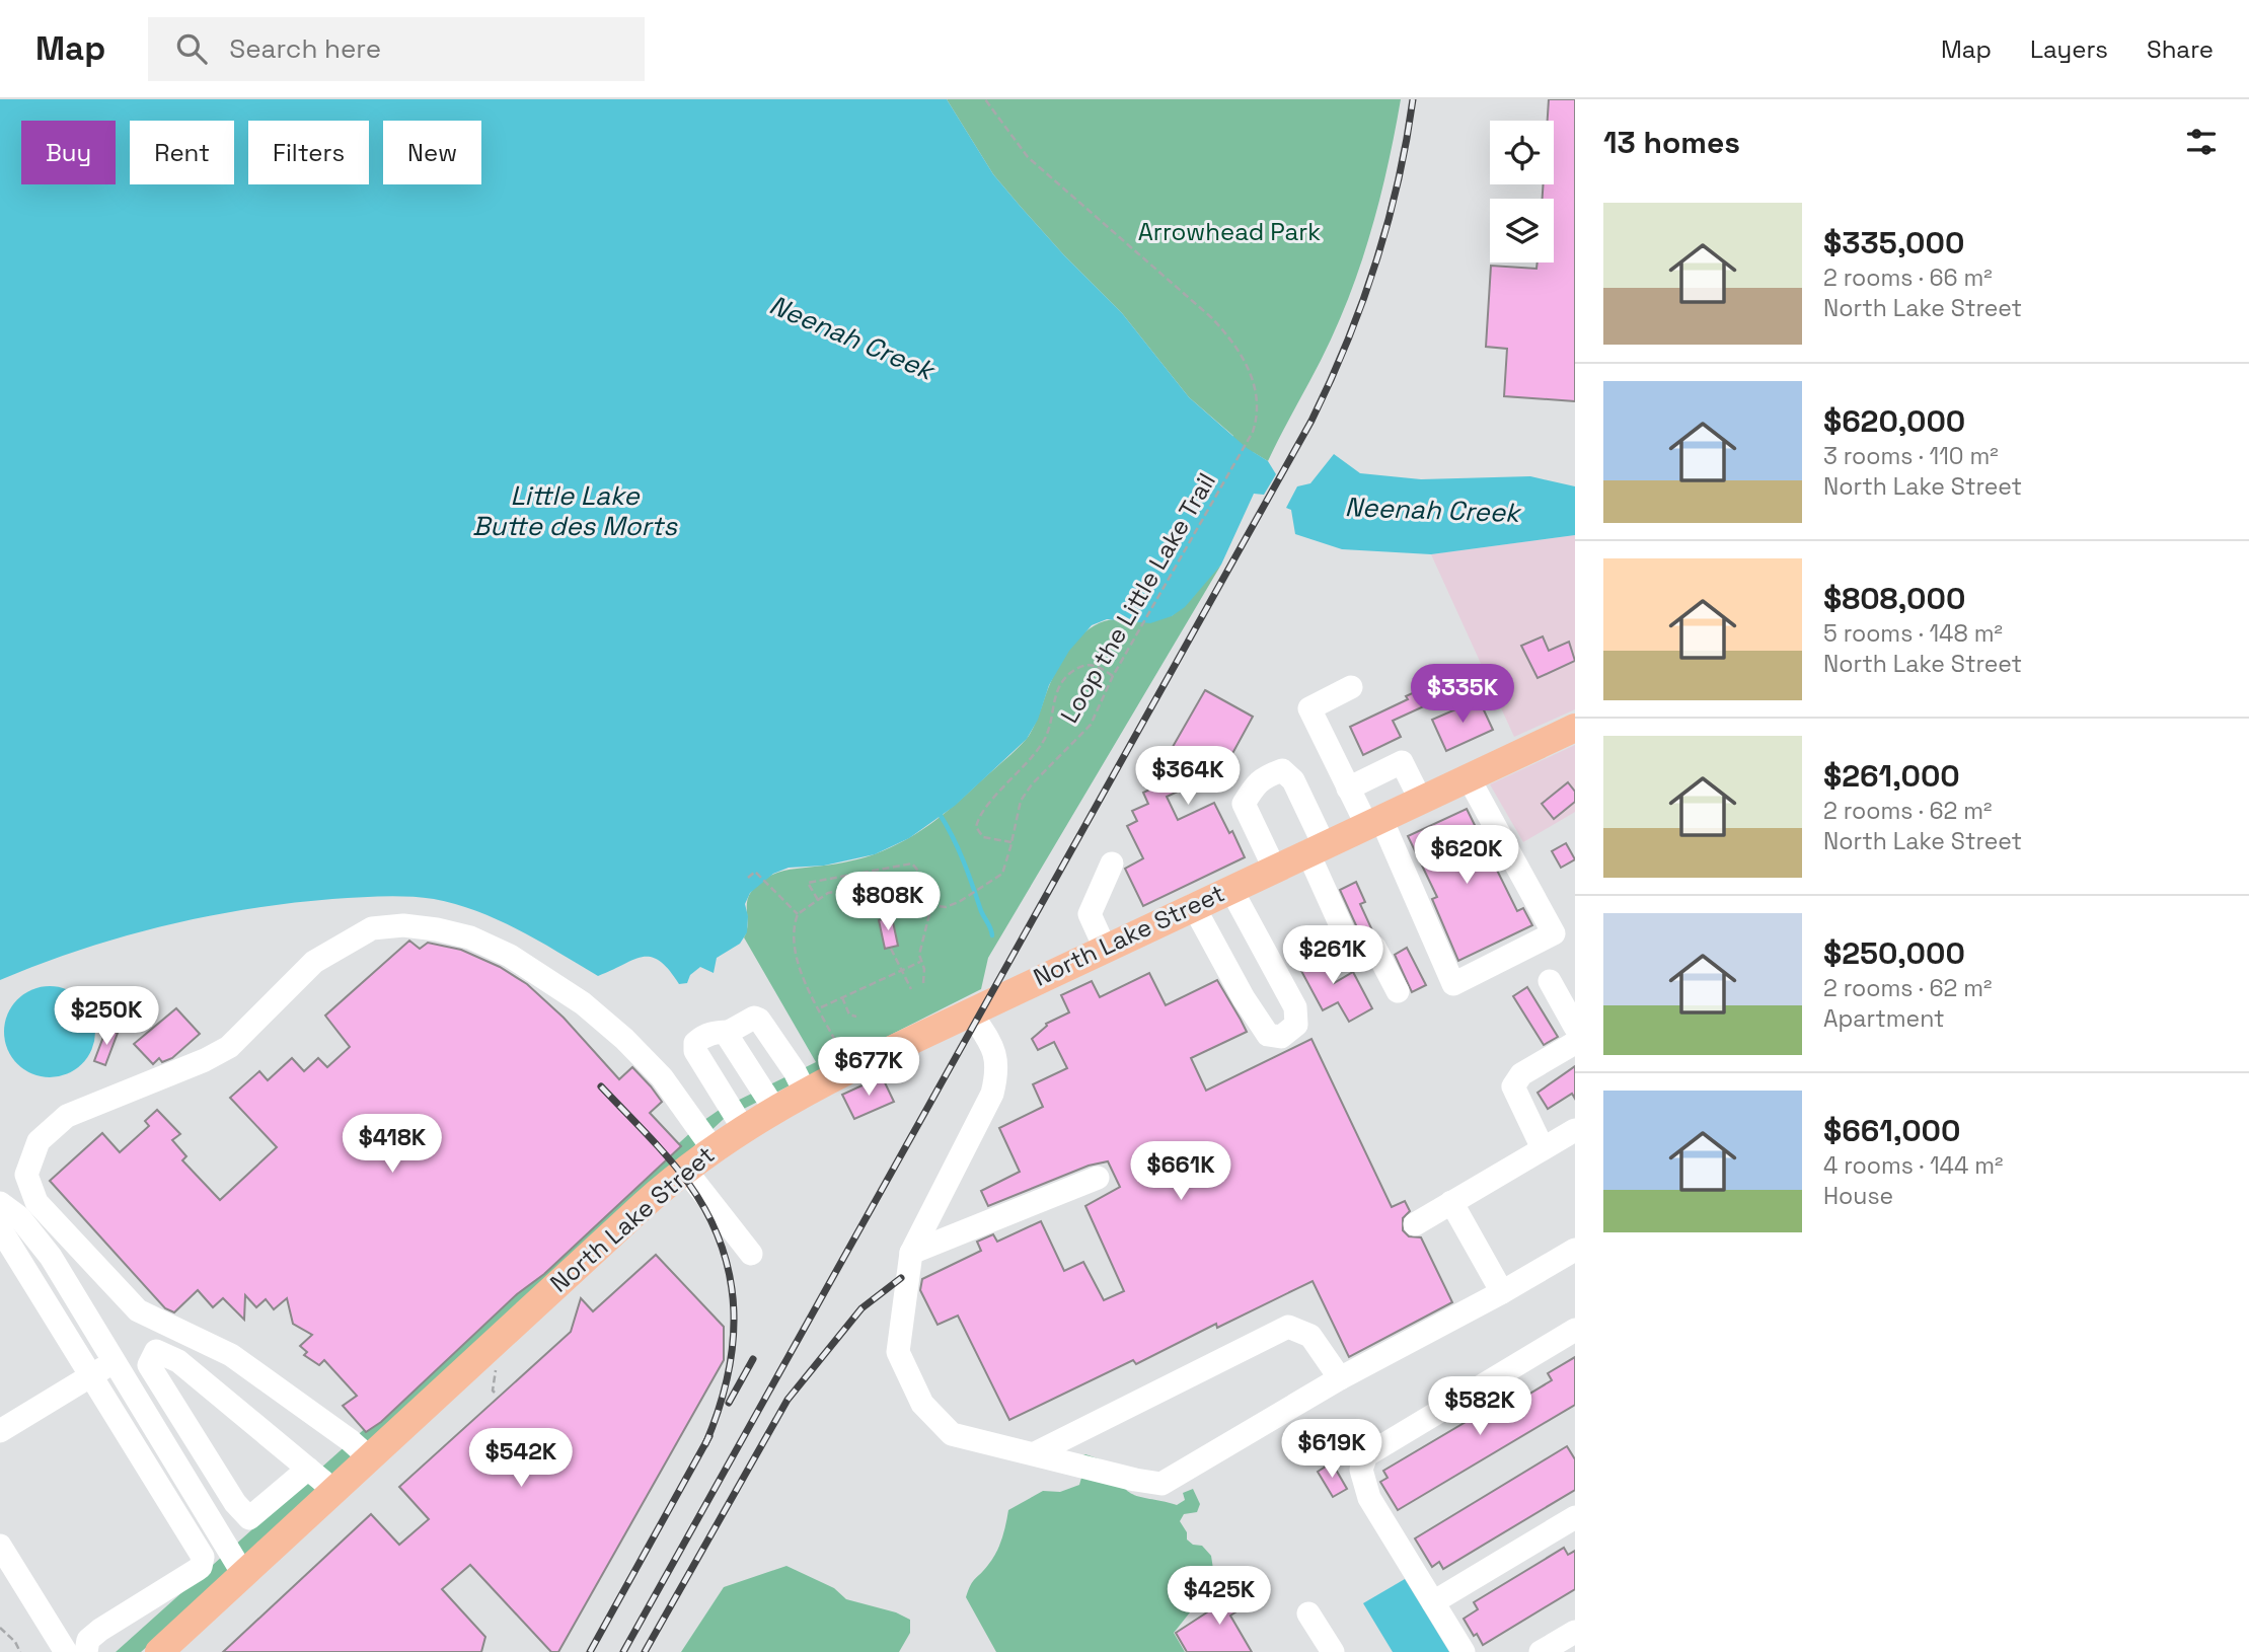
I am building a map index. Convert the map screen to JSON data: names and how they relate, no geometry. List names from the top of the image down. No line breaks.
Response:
{"streets":{"main road":["North Lake Street"],"path":["Loop the Little Lake Trail"]},"water":["Neenah Creek","Little Lake Butte des Morts"],"parks":["Arrowhead Park"],"page":{"header":"Map","search":"Search here","nav":["Map","Layers","Share"],"heading":"13 homes","chip":["Buy","Rent","Filters","New"],"list":[{"name":"$335,000","note":"2 rooms · 66 m² · North Lake Street"},{"name":"$620,000","note":"3 rooms · 110 m² · North Lake Street"},{"name":"$808,000","note":"5 rooms · 148 m² · North Lake Street"},{"name":"$261,000","note":"2 rooms · 62 m² · North Lake Street"},{"name":"$250,000","note":"2 rooms · 62 m² · Apartment"},{"name":"$661,000","note":"4 rooms · 144 m² · House"}],"price":["$335K","$364K","$620K","$808K","$261K","$250K","$677K","$418K","$661K","$582K","$619K","$542K","$425K"]}}
